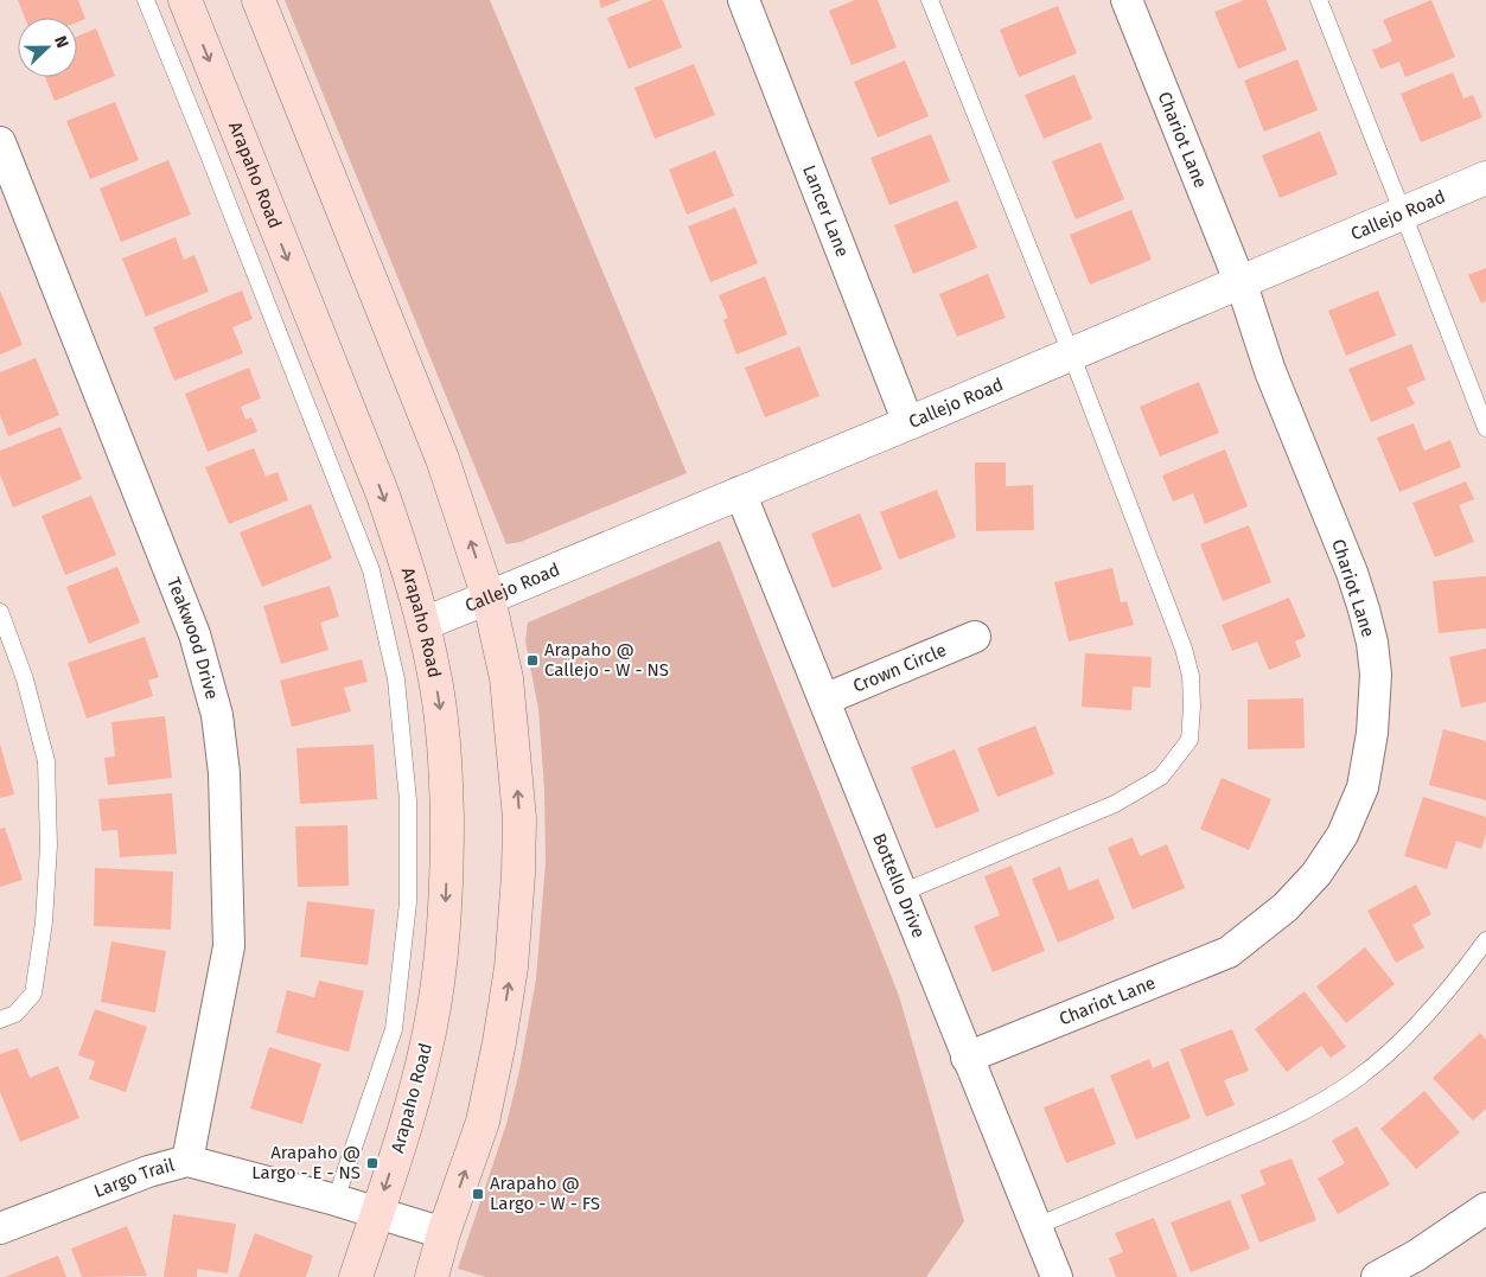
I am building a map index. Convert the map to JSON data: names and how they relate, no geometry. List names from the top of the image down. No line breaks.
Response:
{"streets":{"main road":["Arapaho Road"],"street":["Chariot Lane","Lancer Lane","Callejo Road","Teakwood Drive","Crown Circle","Bottello Drive","Largo Trail"]},"crossings":[["Chariot Lane","Callejo Road"],["Chariot Lane","Bottello Drive"],["Arapaho Road","Callejo Road"],["Arapaho Road","Largo Trail"],["Lancer Lane","Callejo Road"],["Callejo Road","Bottello Drive"],["Teakwood Drive","Largo Trail"],["Crown Circle","Bottello Drive"]],"places":{"transit":["Arapaho @ Callejo - W - NS","Arapaho @ Largo - E - NS","Arapaho @ Largo - W - FS"]},"north":"right"}
